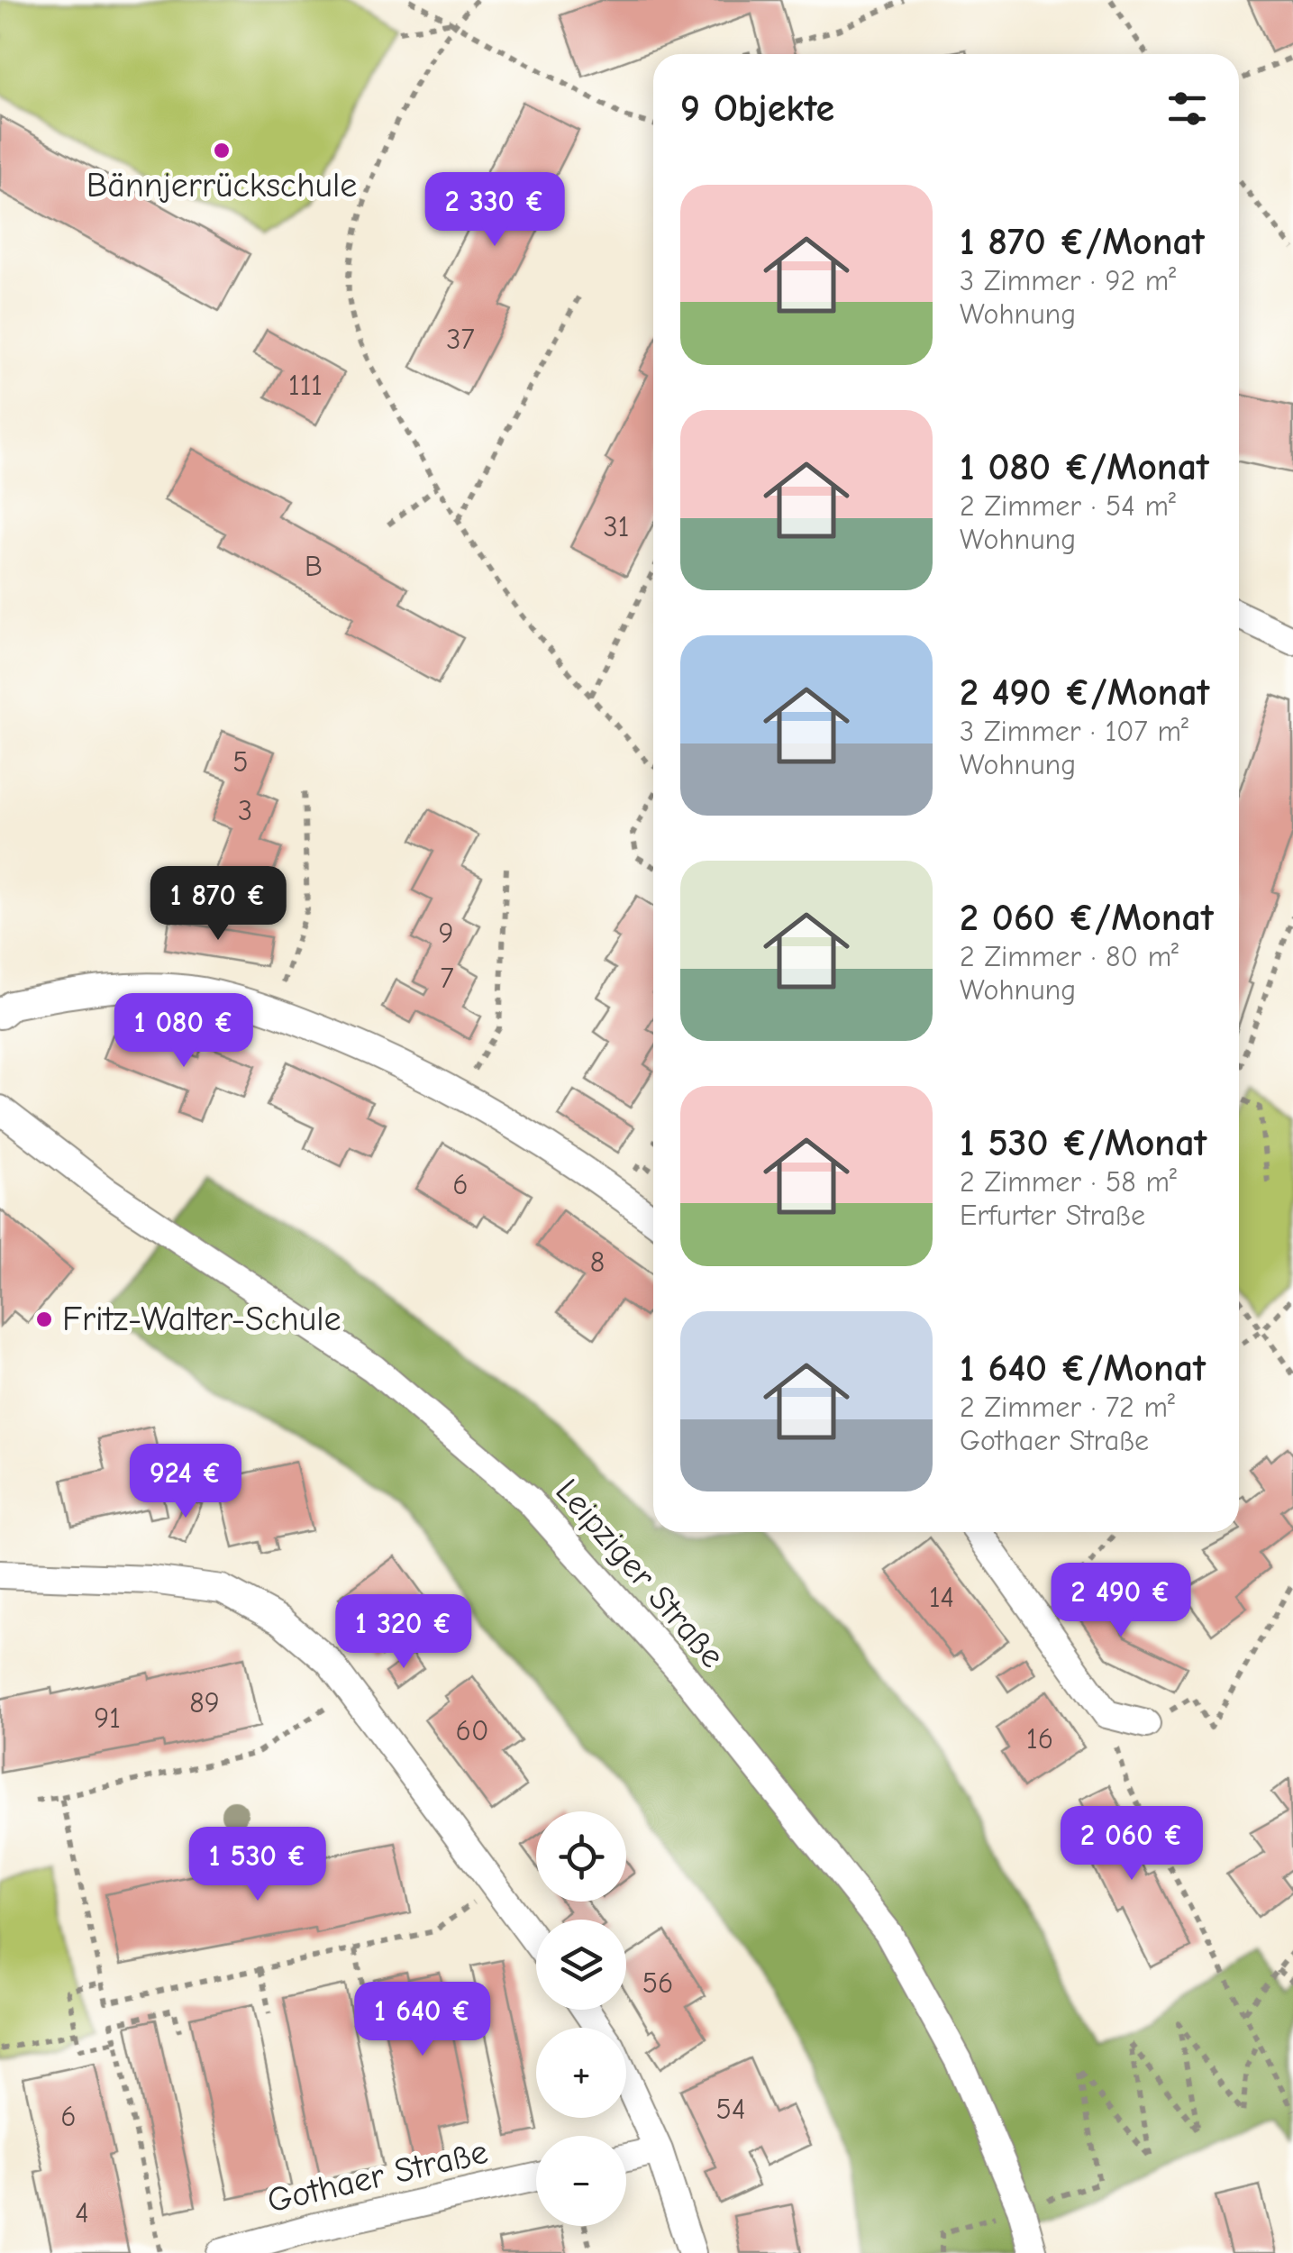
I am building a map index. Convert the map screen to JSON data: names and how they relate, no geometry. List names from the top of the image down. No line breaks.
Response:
{"streets":{"street":["Leipziger Straße","Gothaer Straße"]},"places":["Bännjerrückschule","Fritz-Walter-Schule"],"house_numbers":["37","111","31","B","5","3","9","7","6","8","14","89","91","60","16","56","54","6","4"],"page":{"heading":"9 Objekte","list":[{"name":"1 870 €/Monat","note":"3 Zimmer · 92 m² · Wohnung"},{"name":"1 080 €/Monat","note":"2 Zimmer · 54 m² · Wohnung"},{"name":"2 490 €/Monat","note":"3 Zimmer · 107 m² · Wohnung"},{"name":"2 060 €/Monat","note":"2 Zimmer · 80 m² · Wohnung"},{"name":"1 530 €/Monat","note":"2 Zimmer · 58 m² · Erfurter Straße"},{"name":"1 640 €/Monat","note":"2 Zimmer · 72 m² · Gothaer Straße"}],"price":["2 330 €","1 870 €","1 080 €","924 €","2 490 €","1 320 €","2 060 €","1 530 €","1 640 €"],"map_buttons":["+","−"]}}
